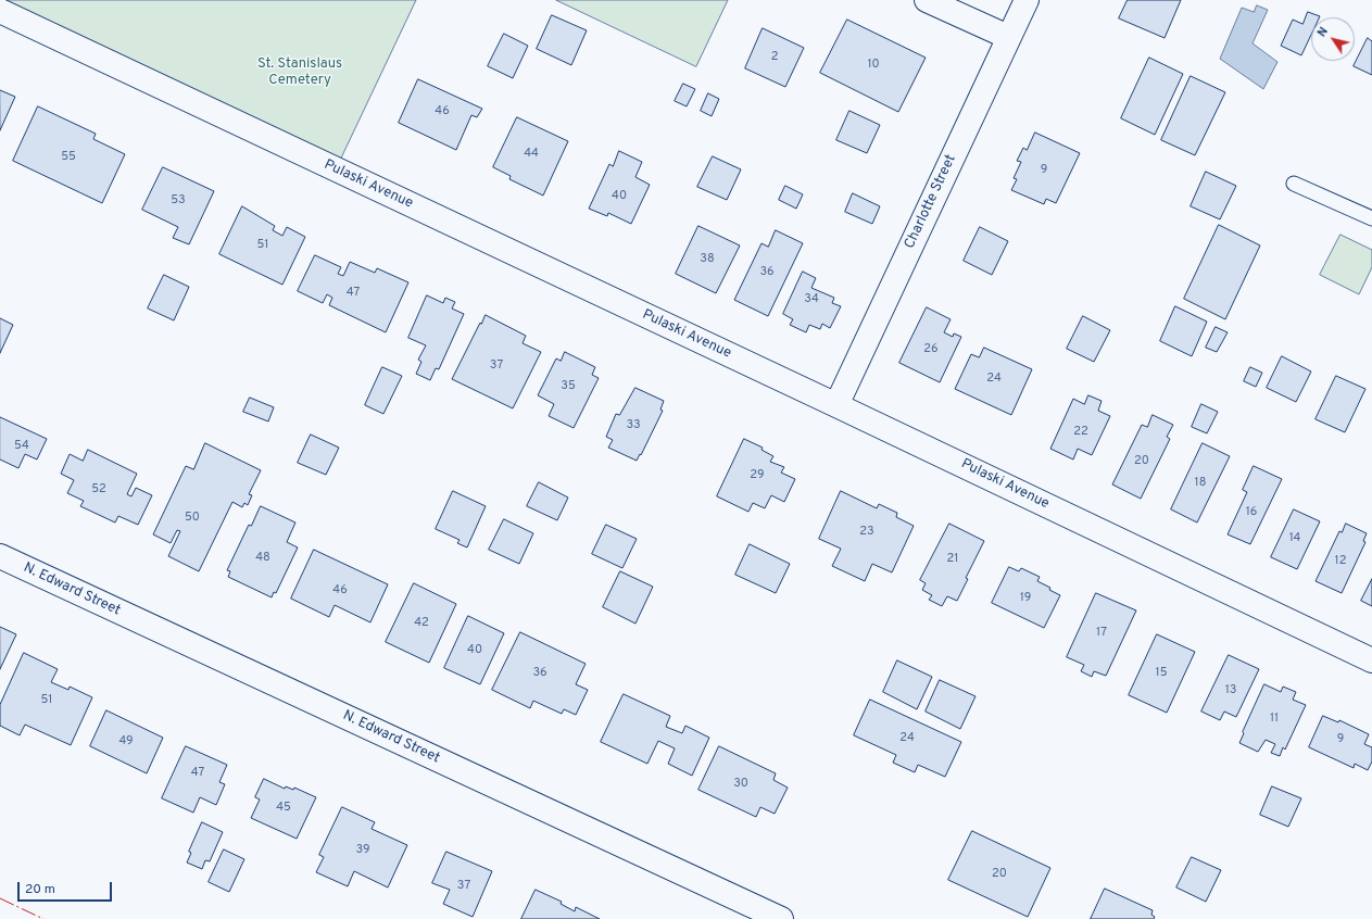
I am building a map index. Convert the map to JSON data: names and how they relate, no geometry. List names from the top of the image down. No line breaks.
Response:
{"streets":{"street":["Pulaski Avenue","Charlotte Street","N. Edward Street"]},"crossings":[["Pulaski Avenue","Charlotte Street"]],"parks":["St. Stanislaus Cemetery"],"house_numbers":["2","10","46","44","55","9","40","53","51","38","36","47","34","26","37","24","35","33","22","54","20","29","18","52","16","50","23","14","48","21","12","46","19","42","17","40","36","15","13","51","11","24","9","49","47","30","45","39","20","37"],"scale_bar":"20 m","north":"top left"}
